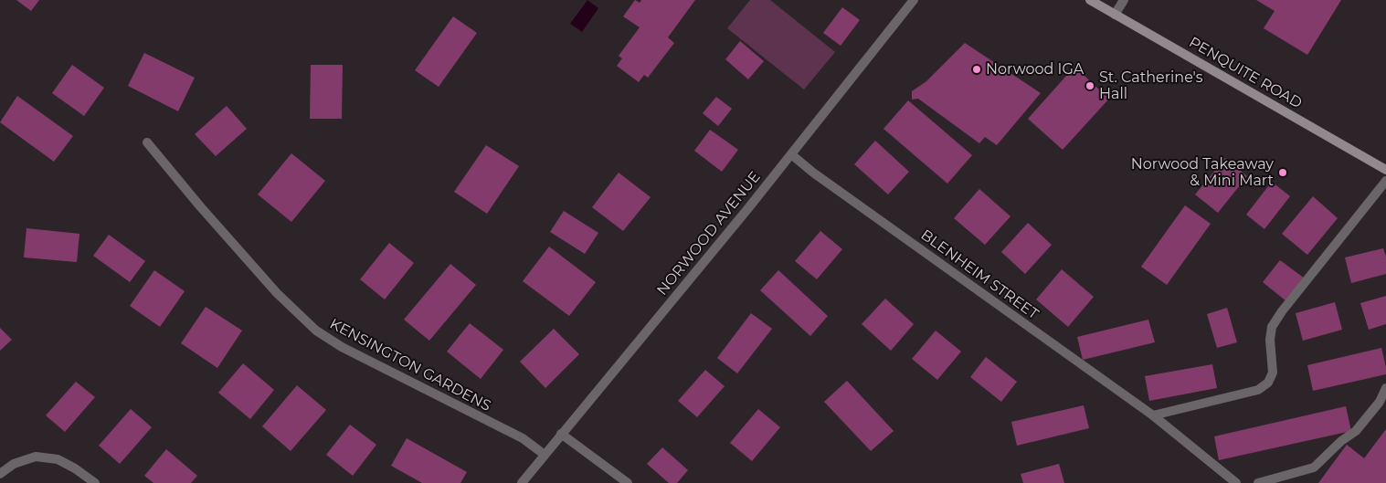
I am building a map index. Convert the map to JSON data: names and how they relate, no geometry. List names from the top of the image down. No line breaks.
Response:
{"streets":{"street":["PENQUITE ROAD","NORWOOD AVENUE","BLENHEIM STREET","KENSINGTON GARDENS"]},"crossings":[["NORWOOD AVENUE","BLENHEIM STREET"],["NORWOOD AVENUE","KENSINGTON GARDENS"]],"places":["Norwood IGA","St. Catherine's Hall","Norwood Takeaway & Mini Mart"]}
